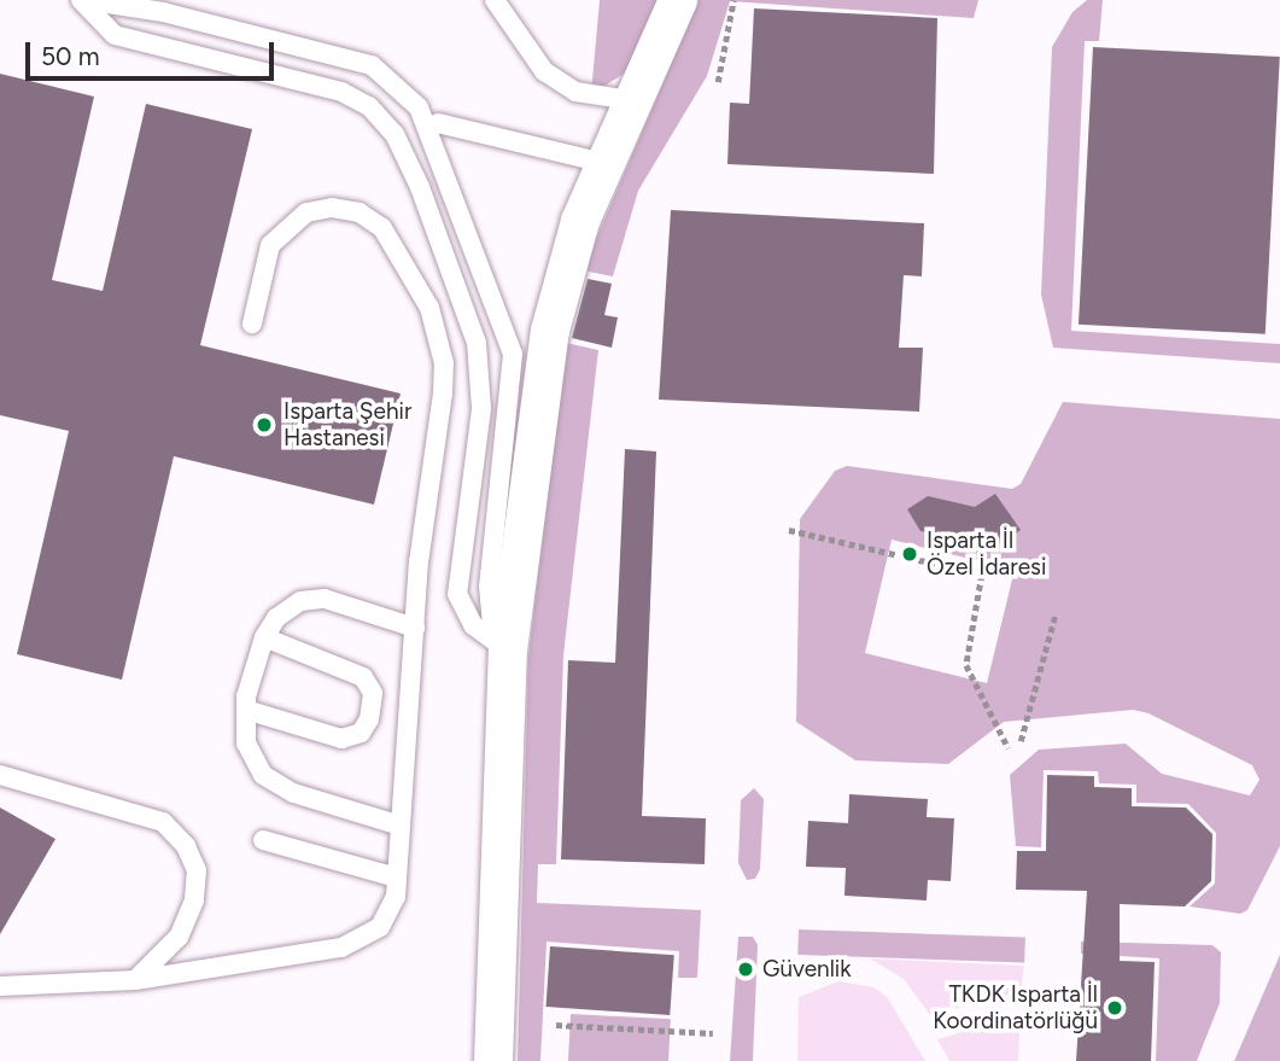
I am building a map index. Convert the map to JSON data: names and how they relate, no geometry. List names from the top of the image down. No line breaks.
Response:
{"places":["Isparta Şehir Hastanesi","Isparta İl Özel İdaresi","Güvenlik","TKDK Isparta İl Koordinatörlüğü"],"scale_bar":"50 m"}
